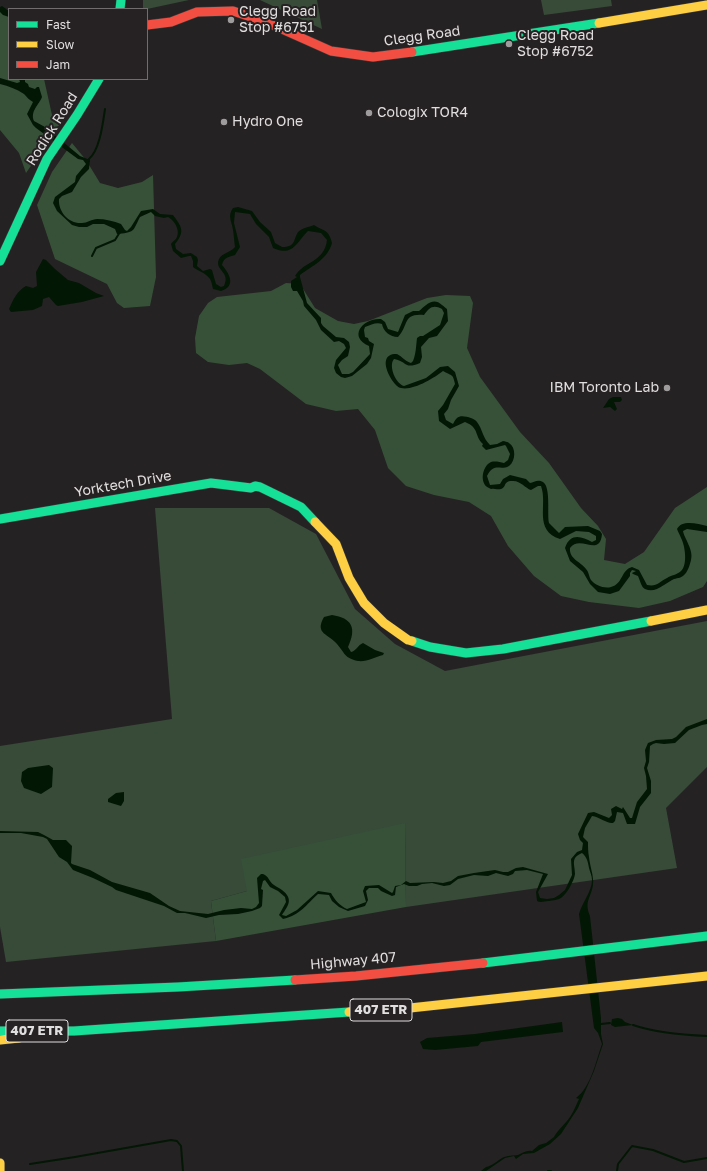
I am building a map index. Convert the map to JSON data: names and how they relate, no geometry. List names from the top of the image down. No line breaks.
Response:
{"streets":{"main road":["Clegg Road","Rodick Road","Yorktech Drive","Highway 407","407 ETR"]},"places":["Clegg Road Stop #6751","Clegg Road Stop #6752","Cologix TOR4","Hydro One","IBM Toronto Lab"],"legend":["Fast","Slow","Jam"]}
